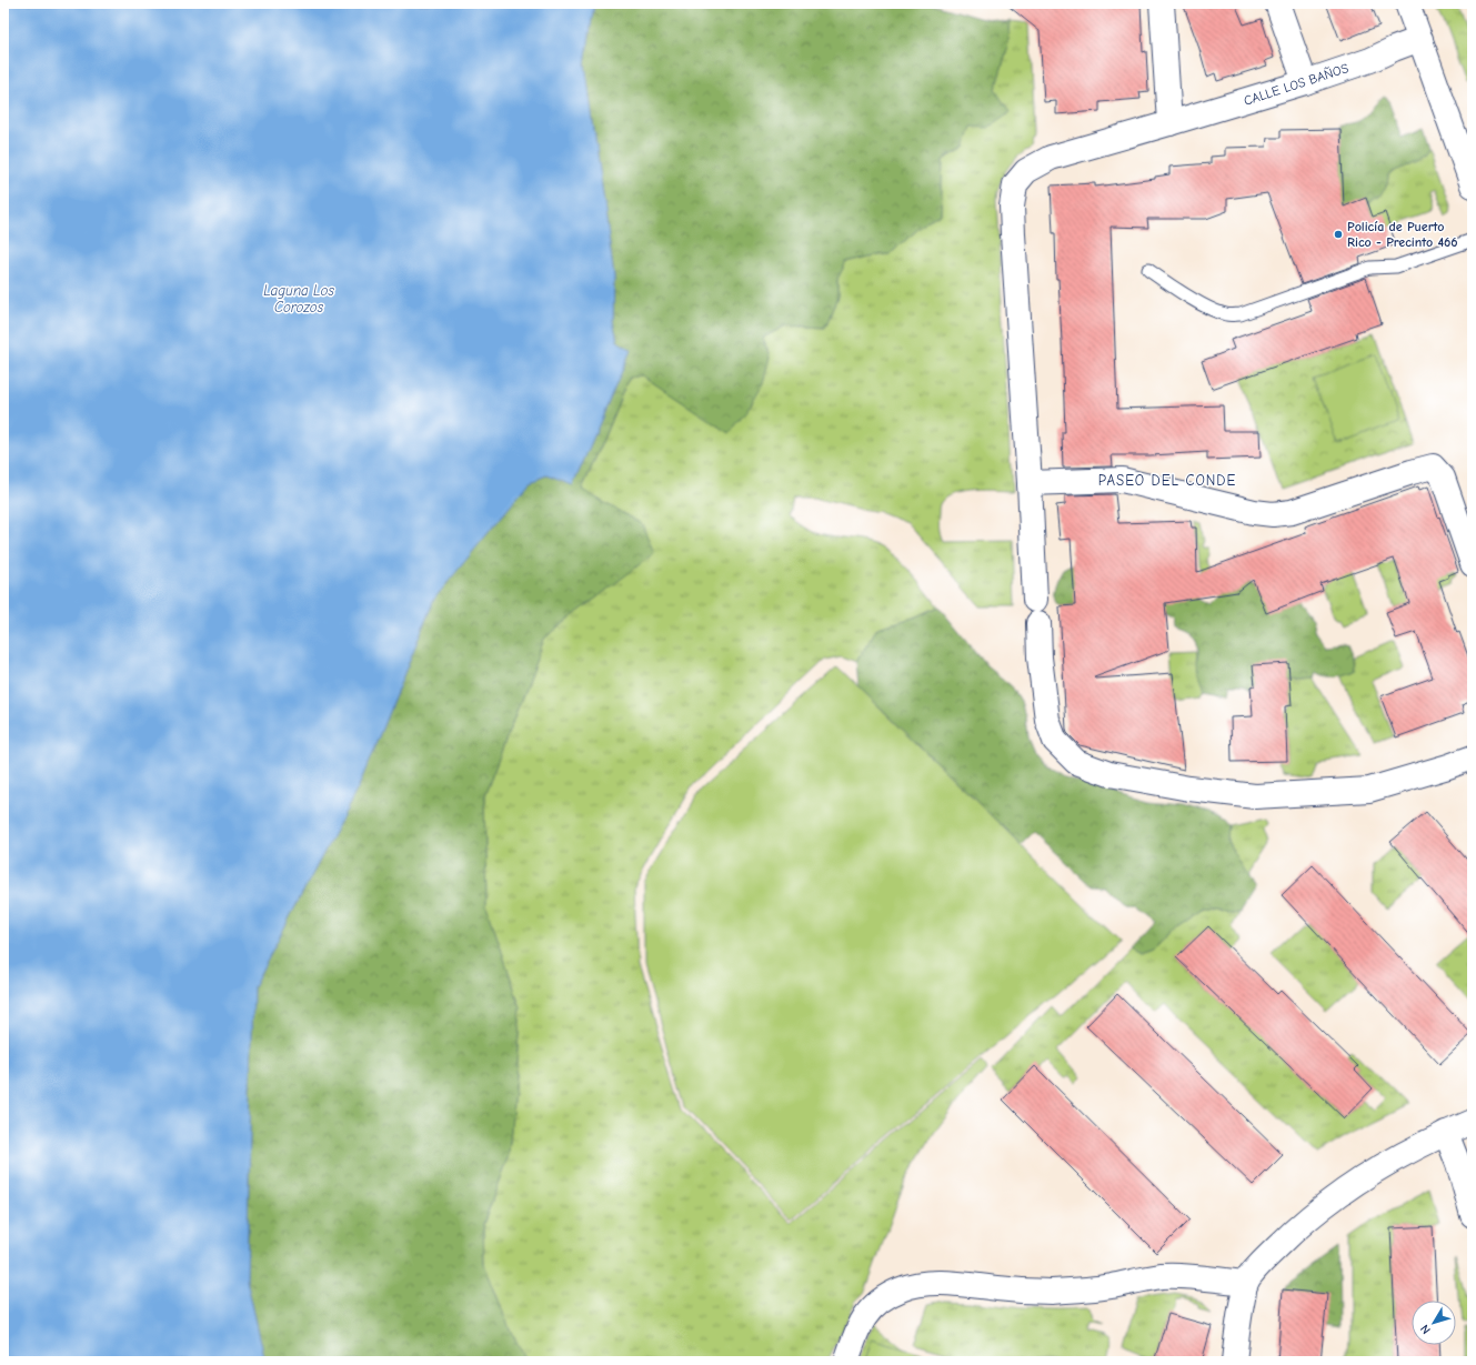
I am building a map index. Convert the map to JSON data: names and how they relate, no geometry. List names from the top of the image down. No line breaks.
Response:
{"streets":{"street":["CALLE LOS BAÑOS"]},"districts":["PASEO DEL CONDE"],"water":["Laguna Los Corozos"],"places":["Policía de Puerto Rico - Precinto 466"],"north":"bottom left"}
